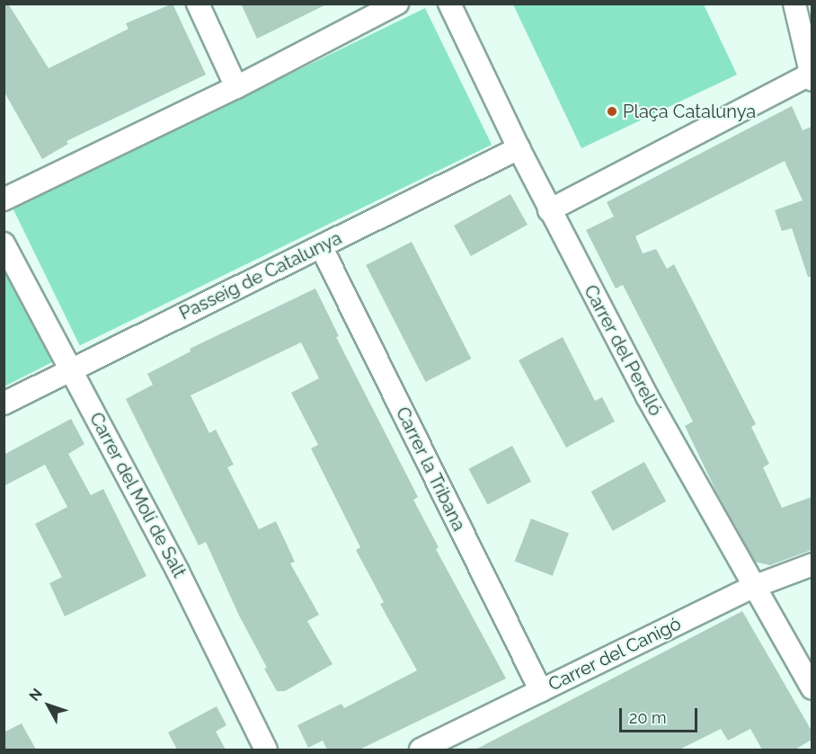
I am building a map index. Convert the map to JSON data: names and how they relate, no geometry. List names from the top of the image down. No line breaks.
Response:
{"streets":{"street":["Passeig de Catalunya","Carrer del Perelló","Carrer la Tribana","Carrer del Molí de Salt","Carrer del Canigó"]},"crossings":[["Passeig de Catalunya","Carrer del Perelló"],["Passeig de Catalunya","Carrer la Tribana"],["Passeig de Catalunya","Carrer del Molí de Salt"],["Carrer del Perelló","Carrer del Canigó"],["Carrer la Tribana","Carrer del Canigó"]],"places":["Plaça Catalunya"],"scale_bar":"20 m","north":"top left"}
